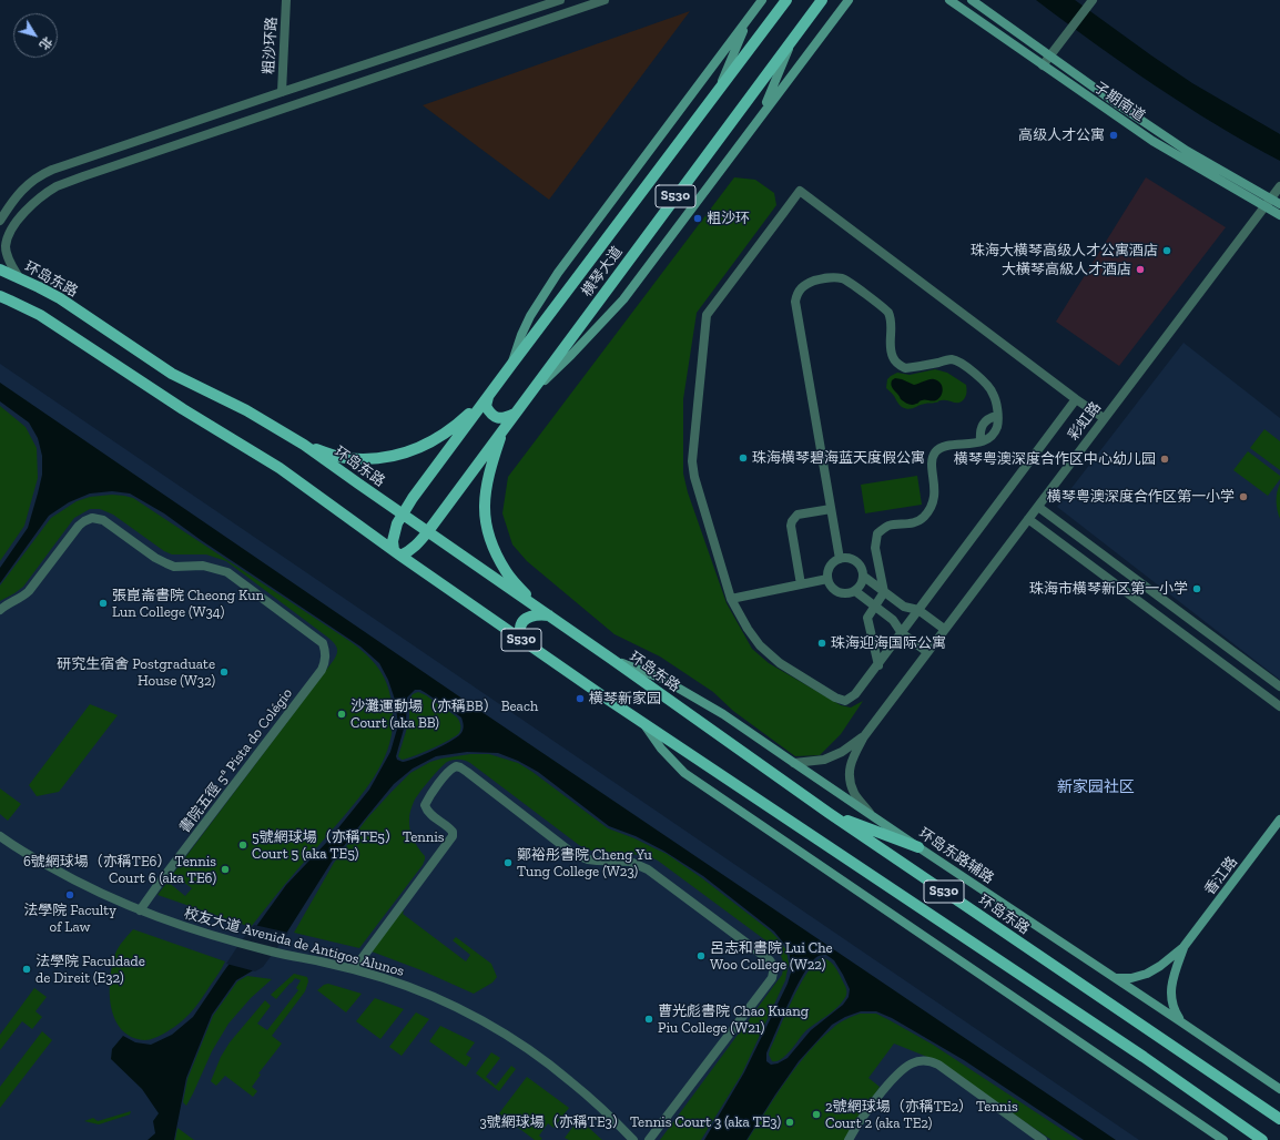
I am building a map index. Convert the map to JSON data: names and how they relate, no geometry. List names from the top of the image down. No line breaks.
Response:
{"streets":{"main road":["子期南道","S530","横琴大道","环岛东路","环岛东路辅路","香江路"],"street":["粗沙环路","彩虹路","書院五徑 5ª Pista do Colégio","校友大道 Avenida de Antigos Alunos"]},"crossings":[["子期南道","彩虹路"],["S530","横琴大道"],["横琴大道","环岛东路"],["环岛东路","环岛东路辅路"],["書院五徑 5ª Pista do Colégio","校友大道 Avenida de Antigos Alunos"]],"districts":["新家园社区"],"places":["高级人才公寓","粗沙环","珠海大横琴高级人才公寓酒店","大橫琴高級人才酒店","珠海横琴碧海蓝天度假公寓","横琴粤澳深度合作区中心幼儿园","横琴粤澳深度合作区第一小学","珠海市横琴新区第一小学","張崑崙書院 Cheong Kun Lun College (W34)","珠海迎海国际公寓","研究生宿舍 Postgraduate House (W32)","横琴新家园","沙灘運動場（亦稱BB） Beach Court (aka BB)","5號網球場（亦稱TE5） Tennis Court 5 (aka TE5)","鄭裕彤書院 Cheng Yu Tung College (W23)","6號網球場（亦稱TE6） Tennis Court 6 (aka TE6)","法學院 Faculty of Law","呂志和書院 Lui Che Woo College (W22)","法學院 Faculdade de Direit (E32)","曹光彪書院 Chao Kuang Piu College (W21)","2號網球場（亦稱TE2） Tennis Court 2 (aka TE2)","3號網球場（亦稱TE3） Tennis Court 3 (aka TE3)"],"north":"bottom right"}
